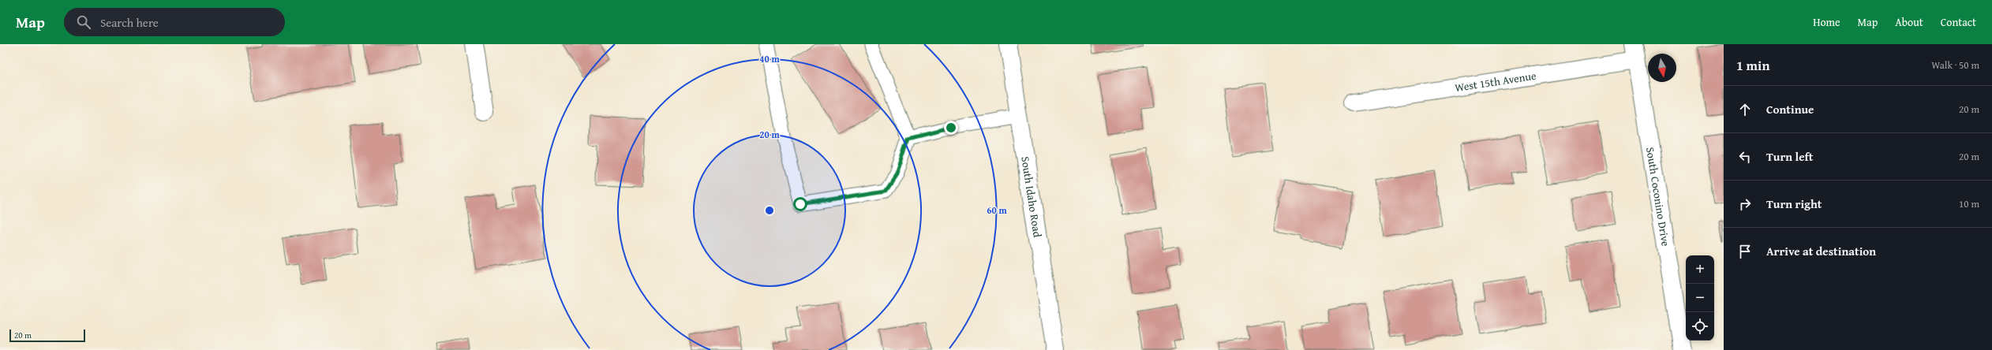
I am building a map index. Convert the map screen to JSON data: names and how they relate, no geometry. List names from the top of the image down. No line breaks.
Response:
{"streets":{"street":["West 15th Avenue","South Idaho Road","South Coconino Drive"]},"crossings":[["West 15th Avenue","South Coconino Drive"]],"scale_bar":"20 m","north":"bottom","page":{"header":"Map","search":"Search here","nav":["Home","Map","About","Contact"],"heading":["1 min","Walk · 50 m"],"list":[["Continue","20 m"],["Turn left","20 m"],["Turn right","10 m"],"Arrive at destination"],"map_buttons":["+","−"],"scale":"20 m"},"rings":["40 m","20 m","60 m"]}
